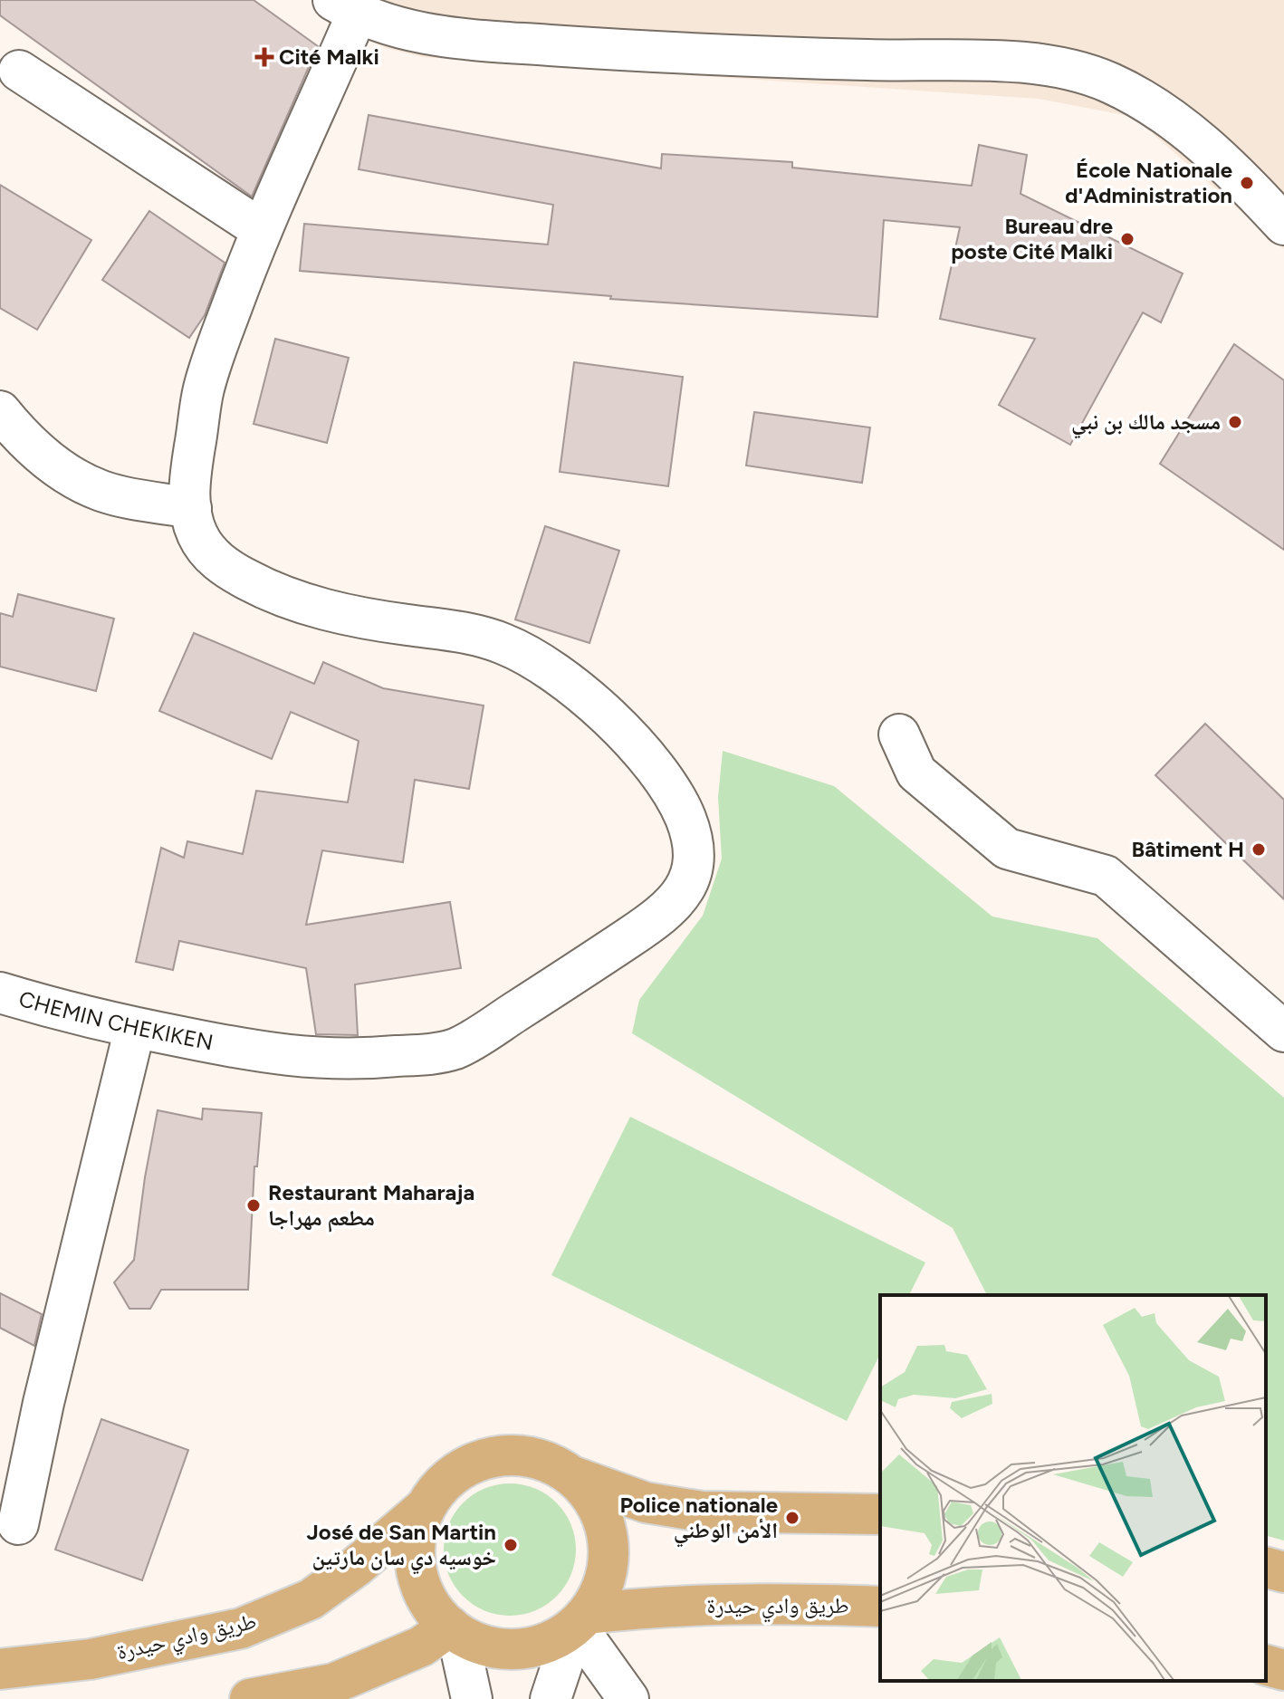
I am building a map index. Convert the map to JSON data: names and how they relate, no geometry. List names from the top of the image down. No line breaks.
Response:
{"streets":{"main road":["طريق وادي حيدرة"],"street":["CHEMIN CHEKIKEN"]},"places":{"health":["Cité Malki"],"other":["École Nationale d'Administration","Bureau dre poste Cité Malki","مسجد مالك بن نبي","Bâtiment H","Restaurant Maharaja مطعم مهراجا","Police nationale الأمن الوطني","José de San Martin خوسيه دي سان مارتين"]}}
